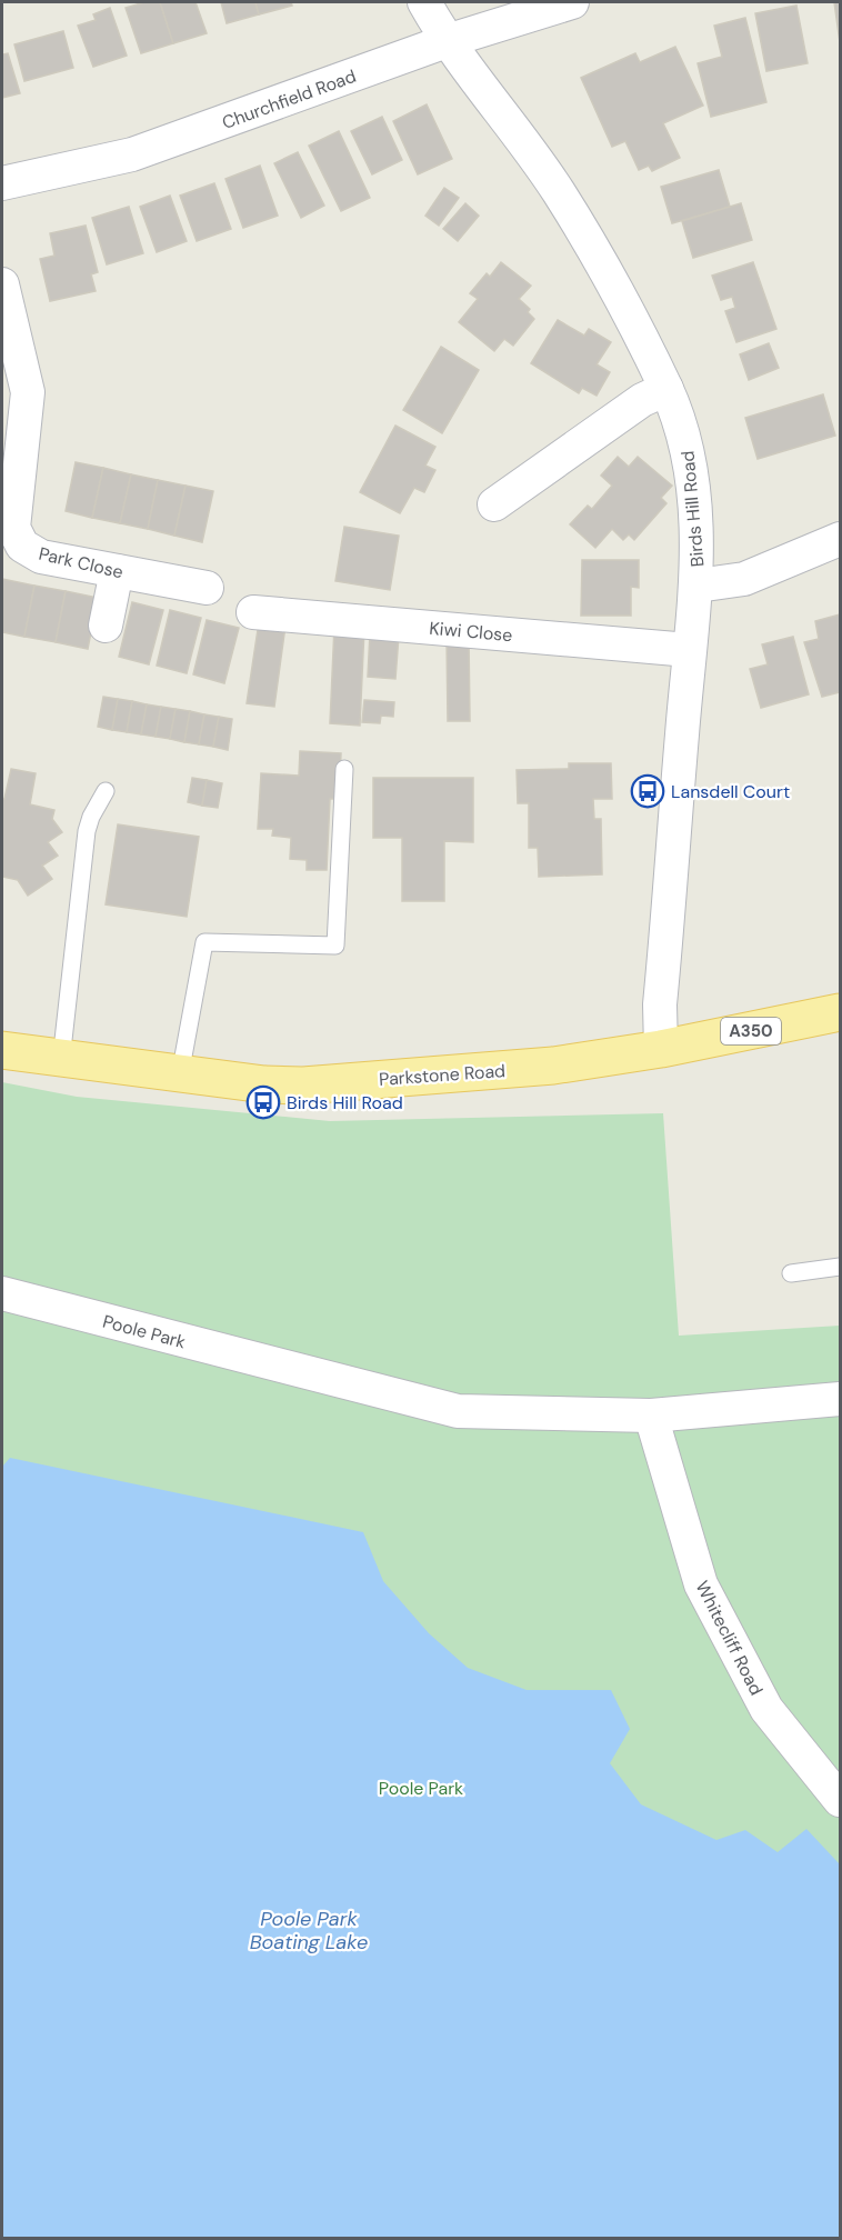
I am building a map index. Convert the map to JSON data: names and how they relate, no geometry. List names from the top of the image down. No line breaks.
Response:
{"streets":{"main road":["A350","Parkstone Road"],"street":["Churchfield Road","Birds Hill Road","Park Close","Kiwi Close","Poole Park","Whitecliff Road"]},"crossings":[["Churchfield Road","Birds Hill Road"],["Birds Hill Road","Kiwi Close"],["Birds Hill Road","Parkstone Road"],["Poole Park","Whitecliff Road"]],"water":["Poole Park Boating Lake"],"parks":["Poole Park"],"places":{"bus stop":["Lansdell Court","Birds Hill Road"]}}
